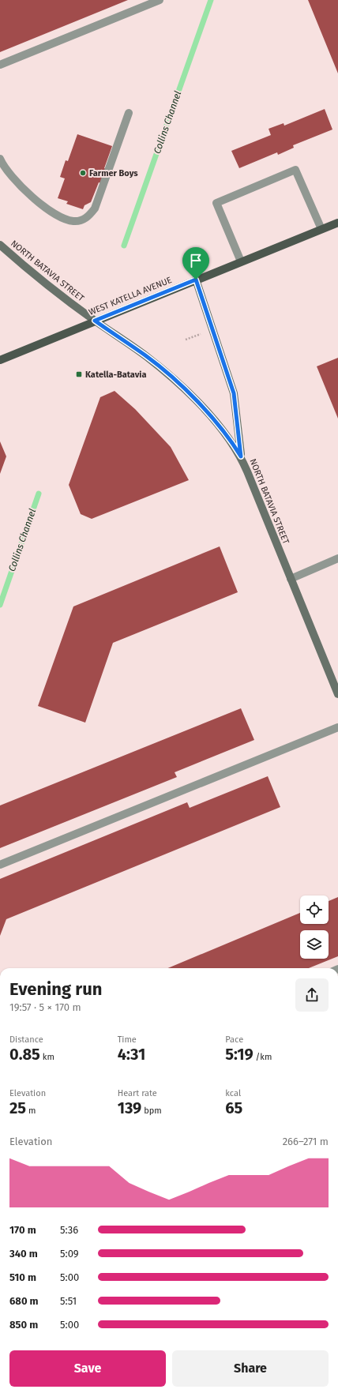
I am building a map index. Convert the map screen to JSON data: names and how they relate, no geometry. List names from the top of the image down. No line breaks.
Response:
{"streets":{"main road":["WEST KATELLA AVENUE"],"street":["NORTH BATAVIA STREET"]},"crossings":[["NORTH BATAVIA STREET","WEST KATELLA AVENUE"]],"water":["Collins Channel"],"places":{"other":["Farmer Boys"],"transit":["Katella-Batavia"]},"page":{"heading":["Evening run","19:57 · 5 × 170 m"],"stats":[["Distance","0.85 km"],["Time","4:31"],["Pace","5:19 /km"],["Elevation","25 m"],["Heart rate","139 bpm"],["kcal","65"]],"chart":["Elevation","266–271 m"],"list":[{"name":"170 m","note":"5:36"},{"name":"340 m","note":"5:09"},{"name":"510 m","note":"5:00"},{"name":"680 m","note":"5:51"},{"name":"850 m","note":"5:00"}],"buttons":["Save","Share"]}}
